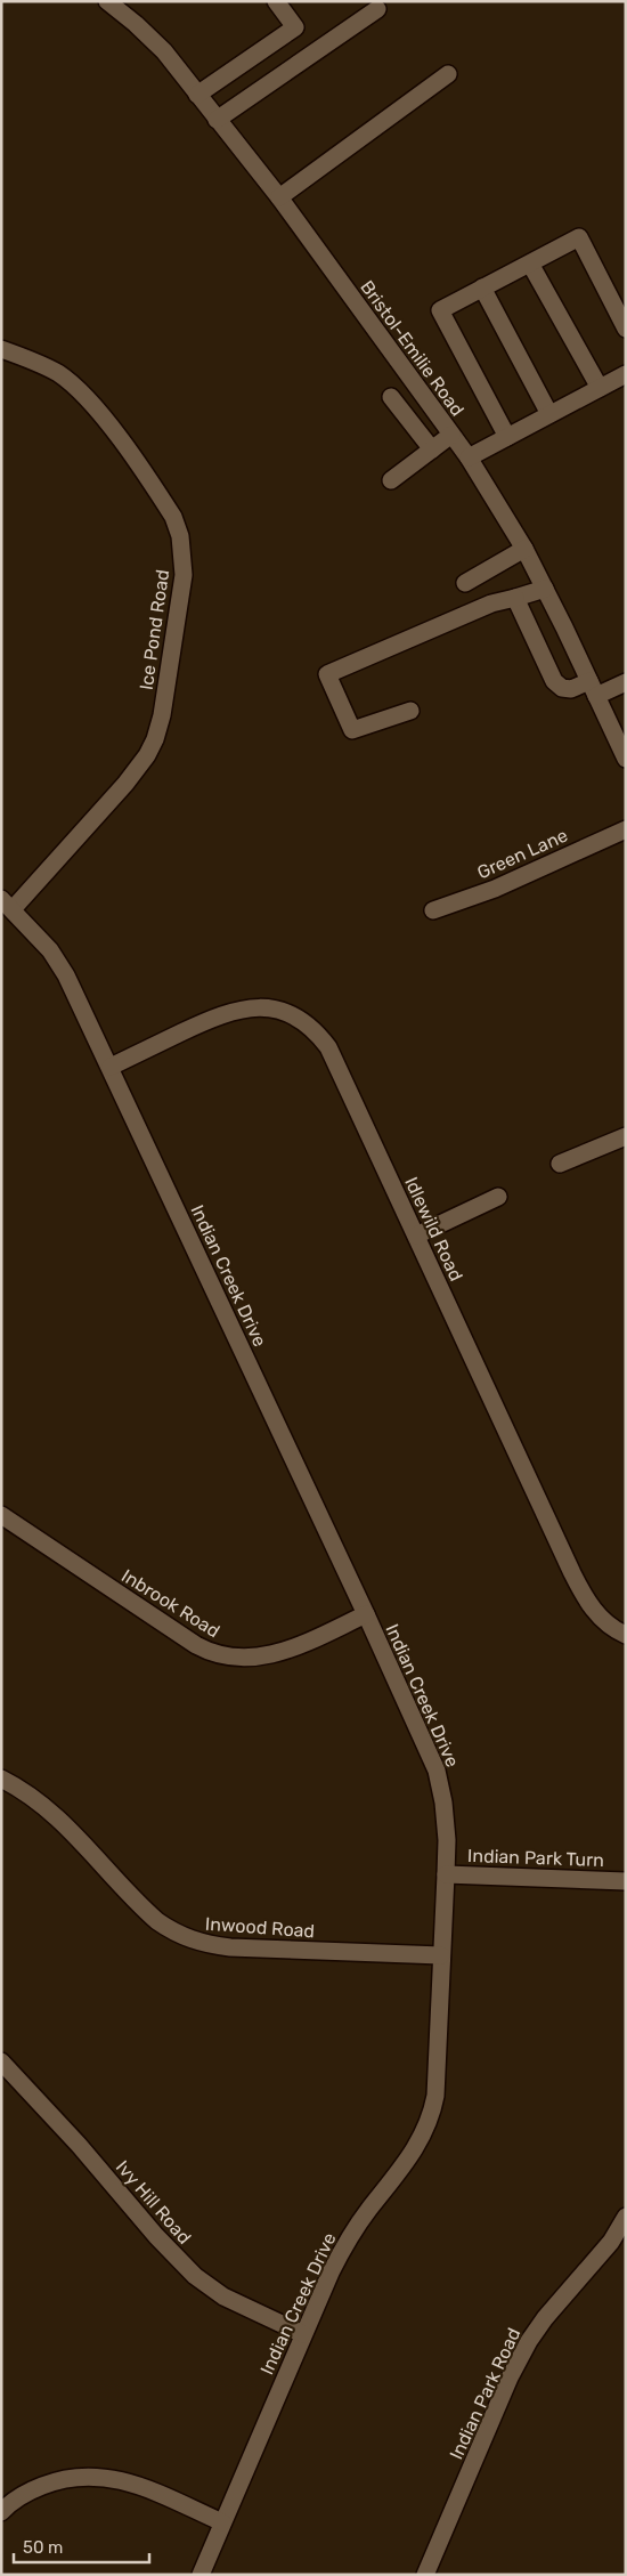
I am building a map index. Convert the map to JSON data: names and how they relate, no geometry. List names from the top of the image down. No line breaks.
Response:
{"streets":{"street":["Bristol-Emilie Road","Ice Pond Road","Green Lane","Idlewild Road","Indian Creek Drive","Inbrook Road","Indian Park Turn","Inwood Road","Ivy Hill Road","Indian Park Road"]},"crossings":[["Ice Pond Road","Indian Creek Drive"],["Idlewild Road","Indian Creek Drive"],["Indian Creek Drive","Inbrook Road"],["Indian Creek Drive","Indian Park Turn"],["Indian Creek Drive","Inwood Road"],["Indian Creek Drive","Ivy Hill Road"]],"scale_bar":"50 m"}
